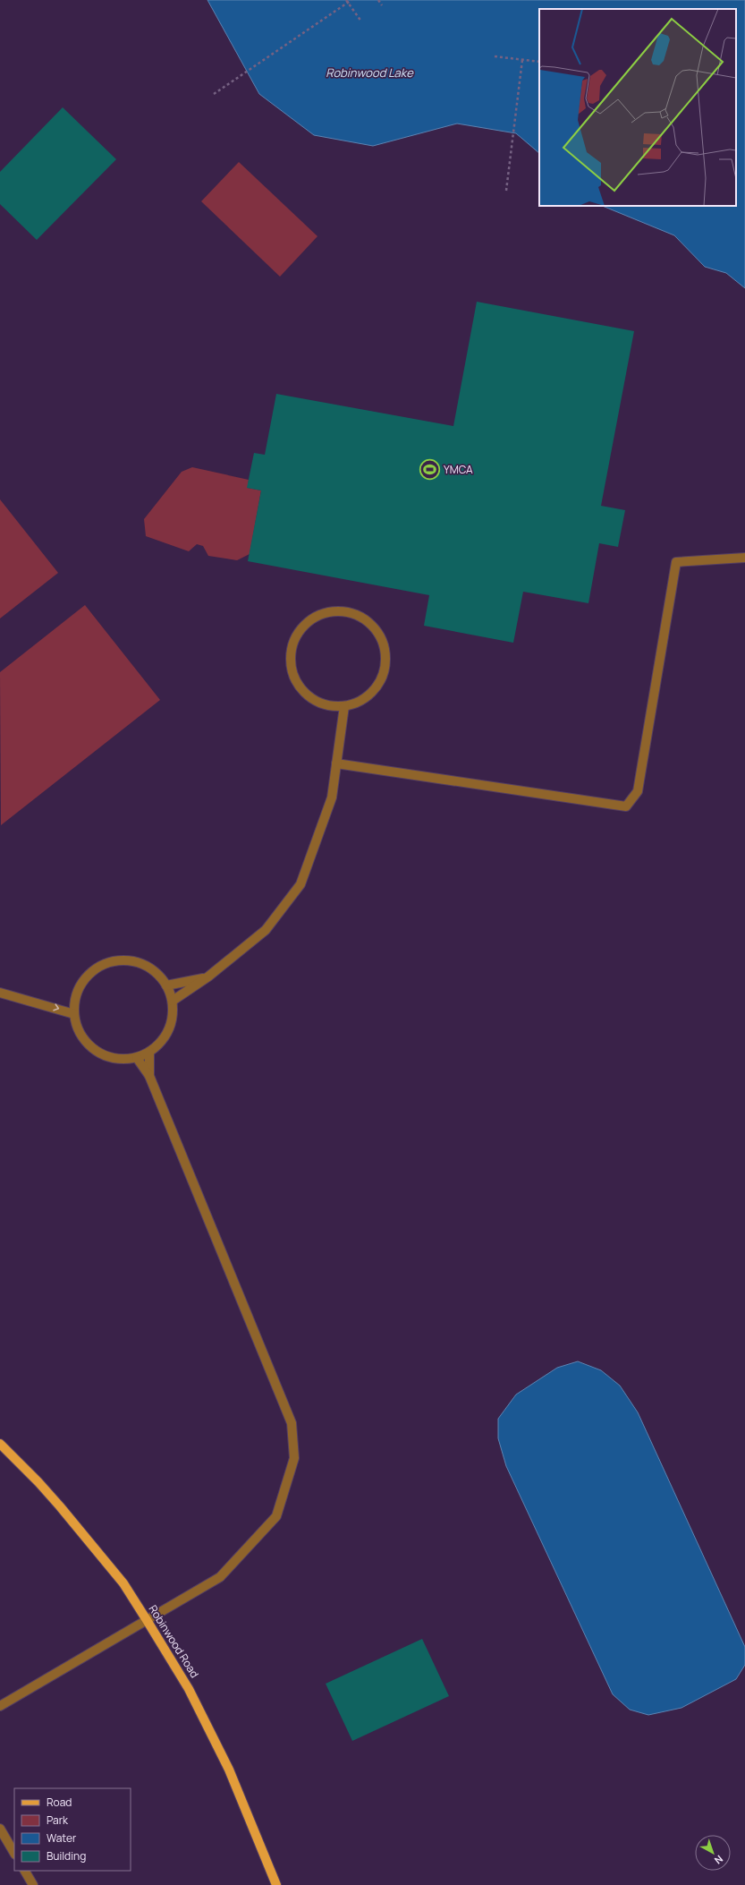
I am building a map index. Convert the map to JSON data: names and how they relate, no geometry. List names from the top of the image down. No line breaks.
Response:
{"streets":{"main road":["Robinwood Road"]},"water":["Robinwood Lake"],"places":{"sports":["YMCA"]},"legend":["Road","Park","Water","Building"],"north":"bottom right"}
